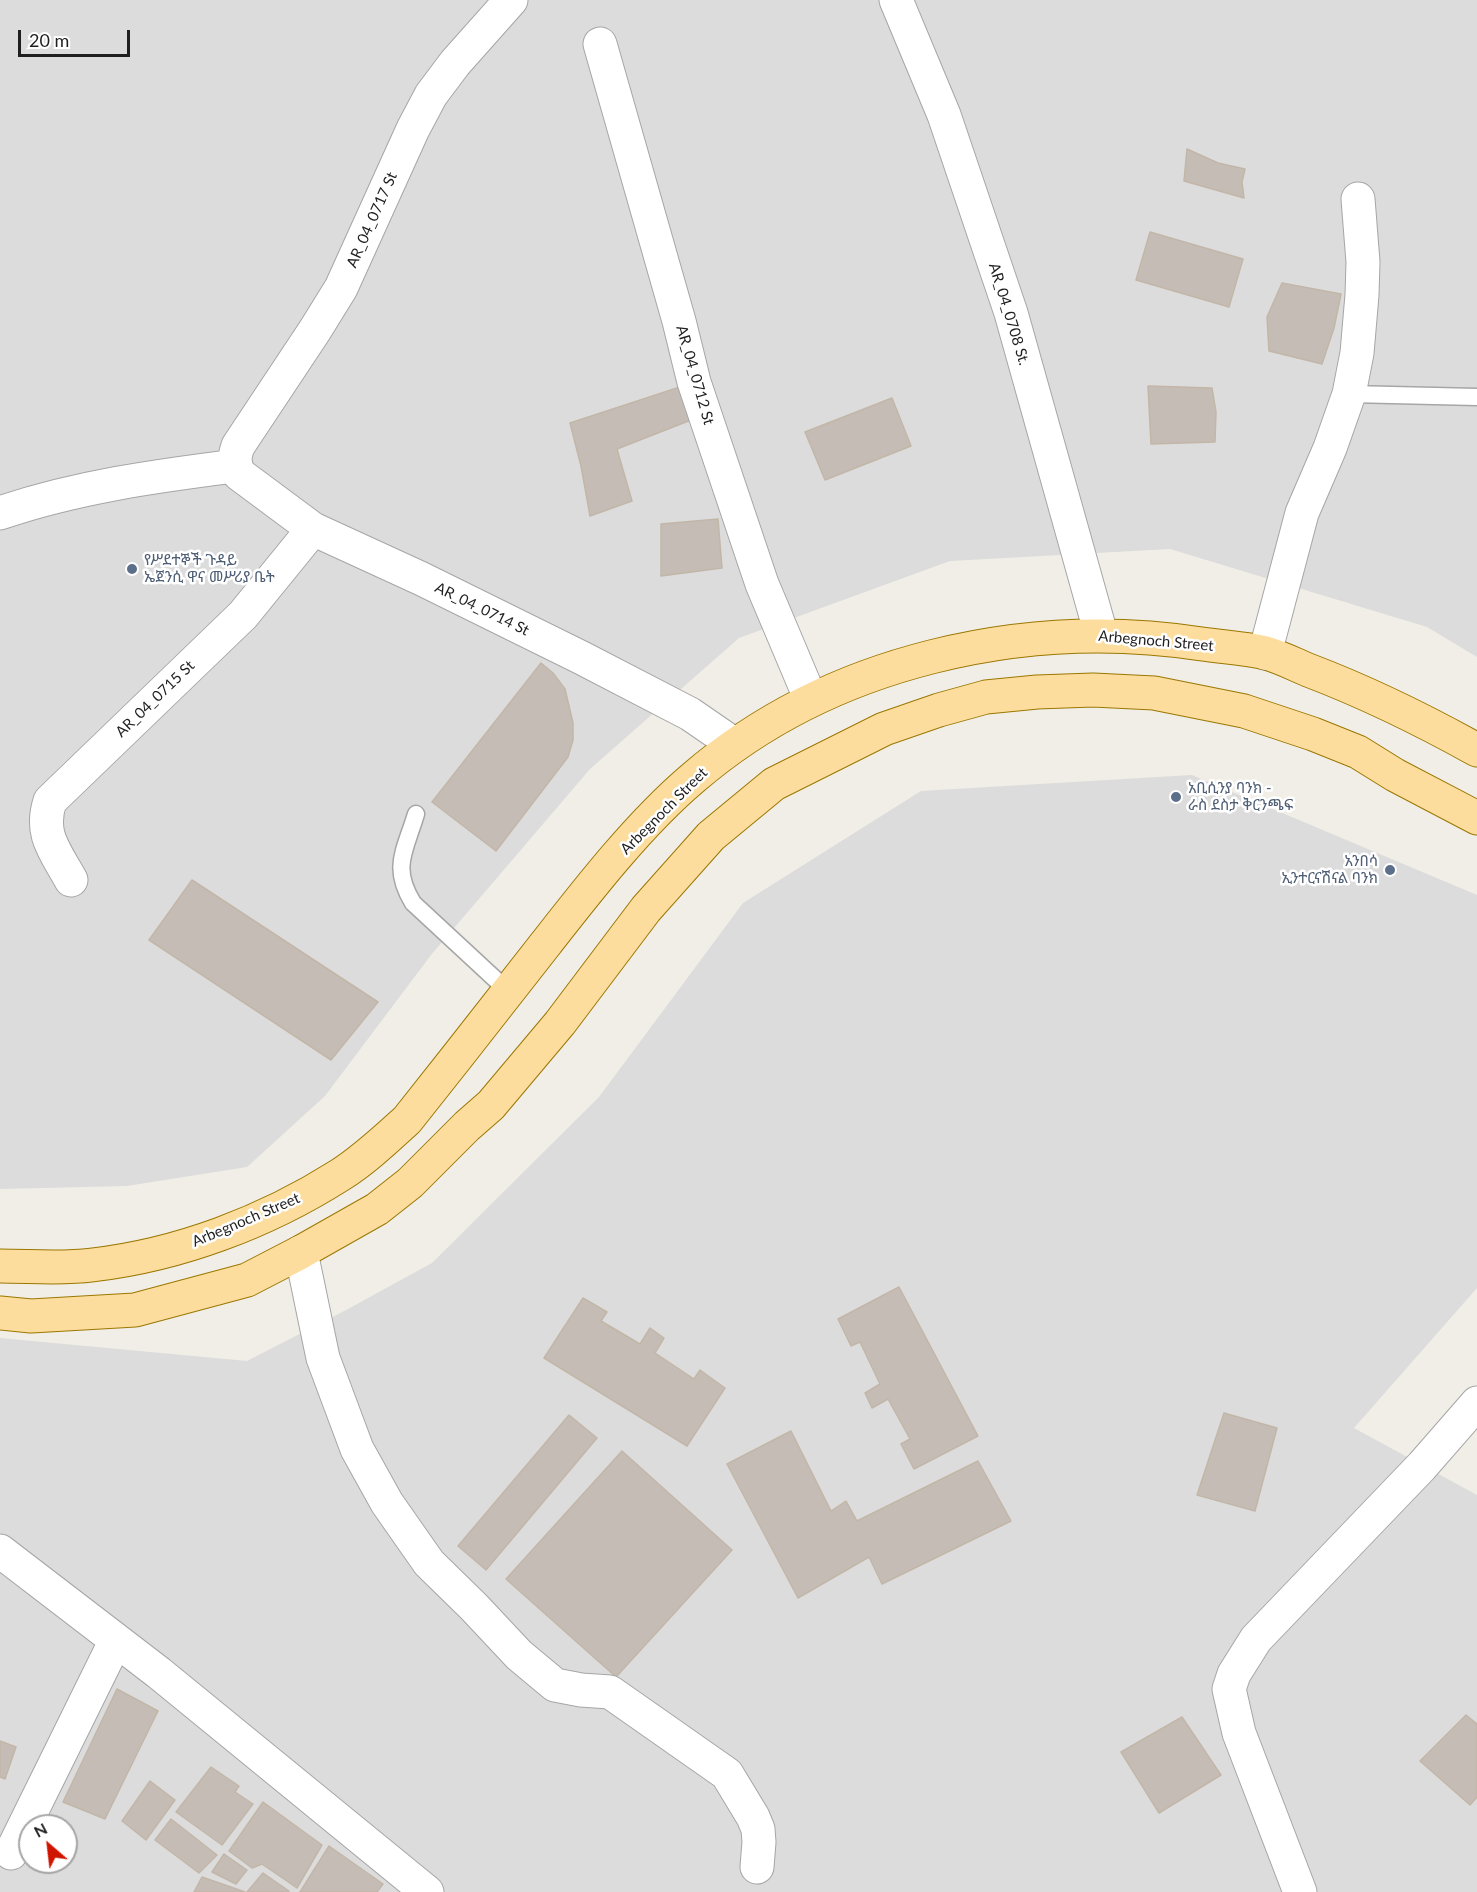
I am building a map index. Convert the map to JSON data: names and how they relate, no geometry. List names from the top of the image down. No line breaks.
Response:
{"streets":{"main road":["Arbegnoch Street"],"street":["AR_04_0717 St","AR_04_0708 St.","AR_04_0712 St","AR_04_0714 St","AR_04_0715 St"]},"crossings":[["AR_04_0717 St","AR_04_0714 St"],["AR_04_0708 St.","Arbegnoch Street"],["AR_04_0712 St","Arbegnoch Street"],["AR_04_0714 St","Arbegnoch Street"],["AR_04_0714 St","AR_04_0715 St"]],"places":["የሥደተኞች ጉዳይ ኤጀንሲ ዋና መሥሪያ ቤት","አቢሲንያ ባንክ - ራስ ደስታ ቅርንጫፍ","አንበሳ ኢንተርናሽናል ባንክ"],"scale_bar":"20 m","north":"top left"}
